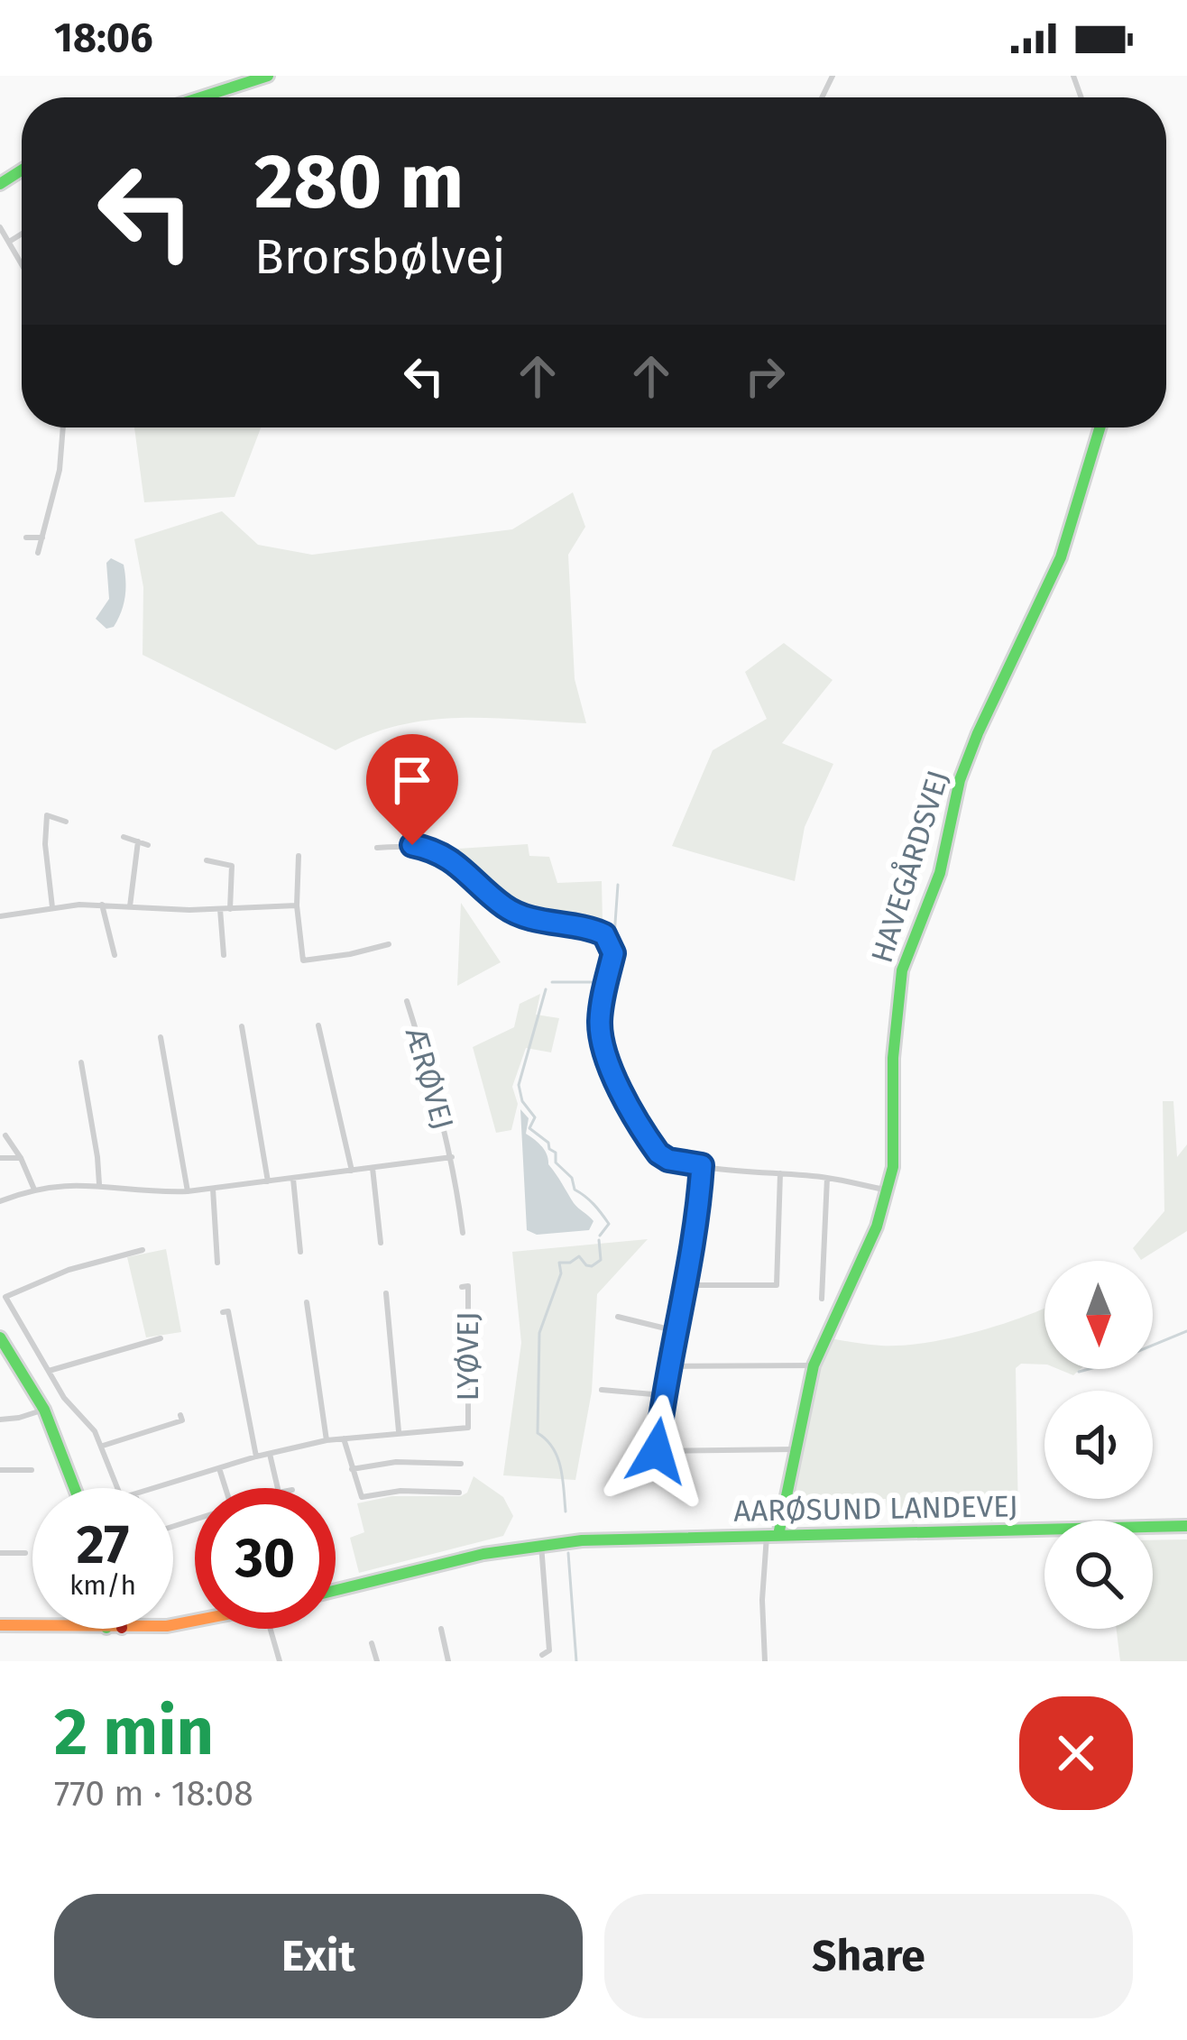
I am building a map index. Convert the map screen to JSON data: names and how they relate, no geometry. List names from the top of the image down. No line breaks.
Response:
{"streets":{"street":["HAVEGÅRDSVEJ","ÆRØVEJ","LYØVEJ","AARØSUND LANDEVEJ"]},"crossings":[["HAVEGÅRDSVEJ","AARØSUND LANDEVEJ"]],"north":"bottom","page":{"status":"18:06","turn":["280 m","Brorsbølvej"],"speed":"27 km/h","limit":"30","heading":["2 min","770 m · 18:08"],"buttons":["Exit","Share"]}}
